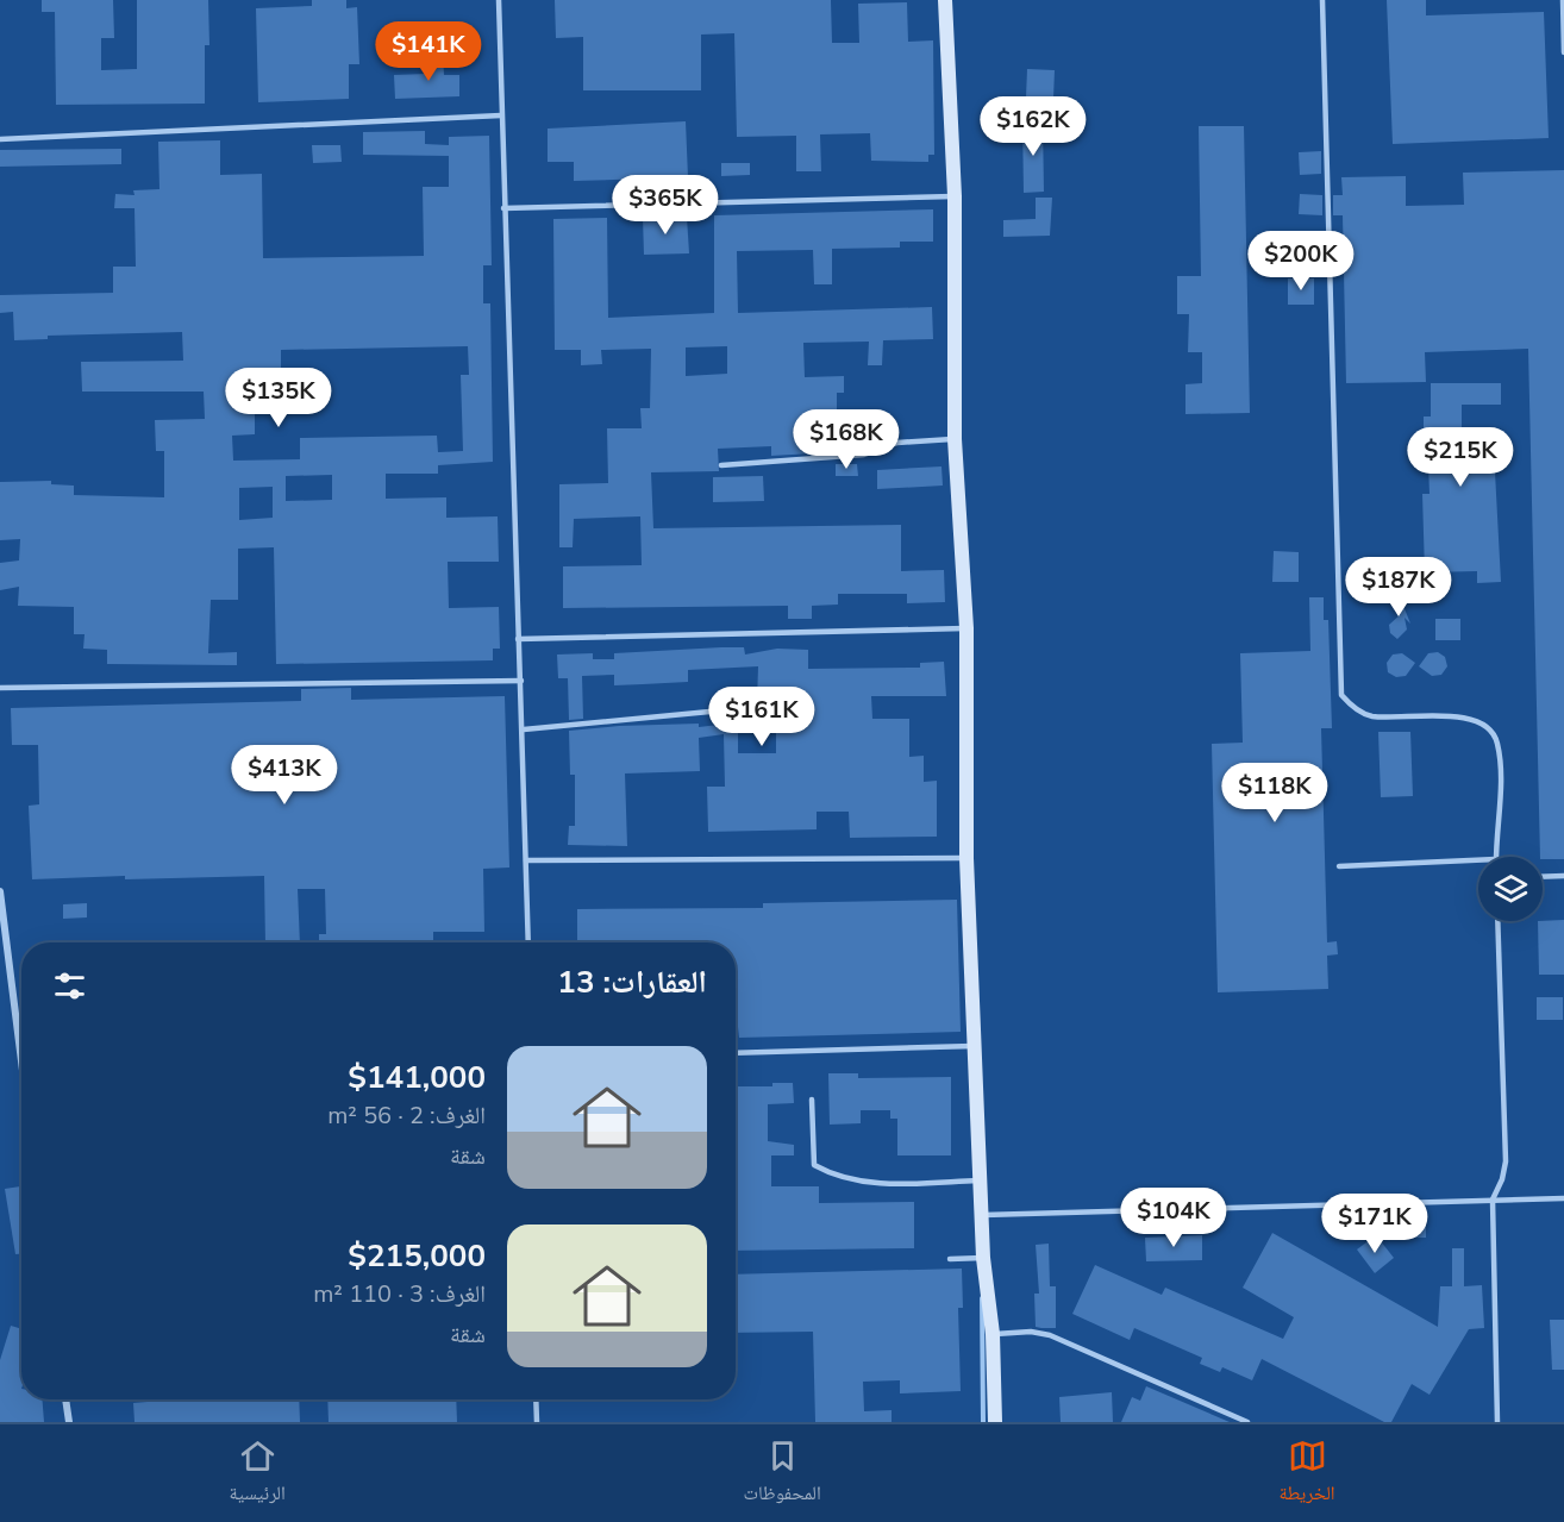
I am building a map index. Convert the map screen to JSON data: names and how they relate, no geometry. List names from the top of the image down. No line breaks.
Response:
{"page":{"price":["$141K","$162K","$365K","$200K","$135K","$168K","$215K","$187K","$161K","$413K","$118K","$104K","$171K"],"heading":"العقارات: 13","list":[{"name":"$141,000","note":"الغرف: 2 · 56 m² · شقة"},{"name":"$215,000","note":"الغرف: 3 · 110 m² · شقة"}],"tabs":["الخريطة","المحفوظات","الرئيسية"]}}
